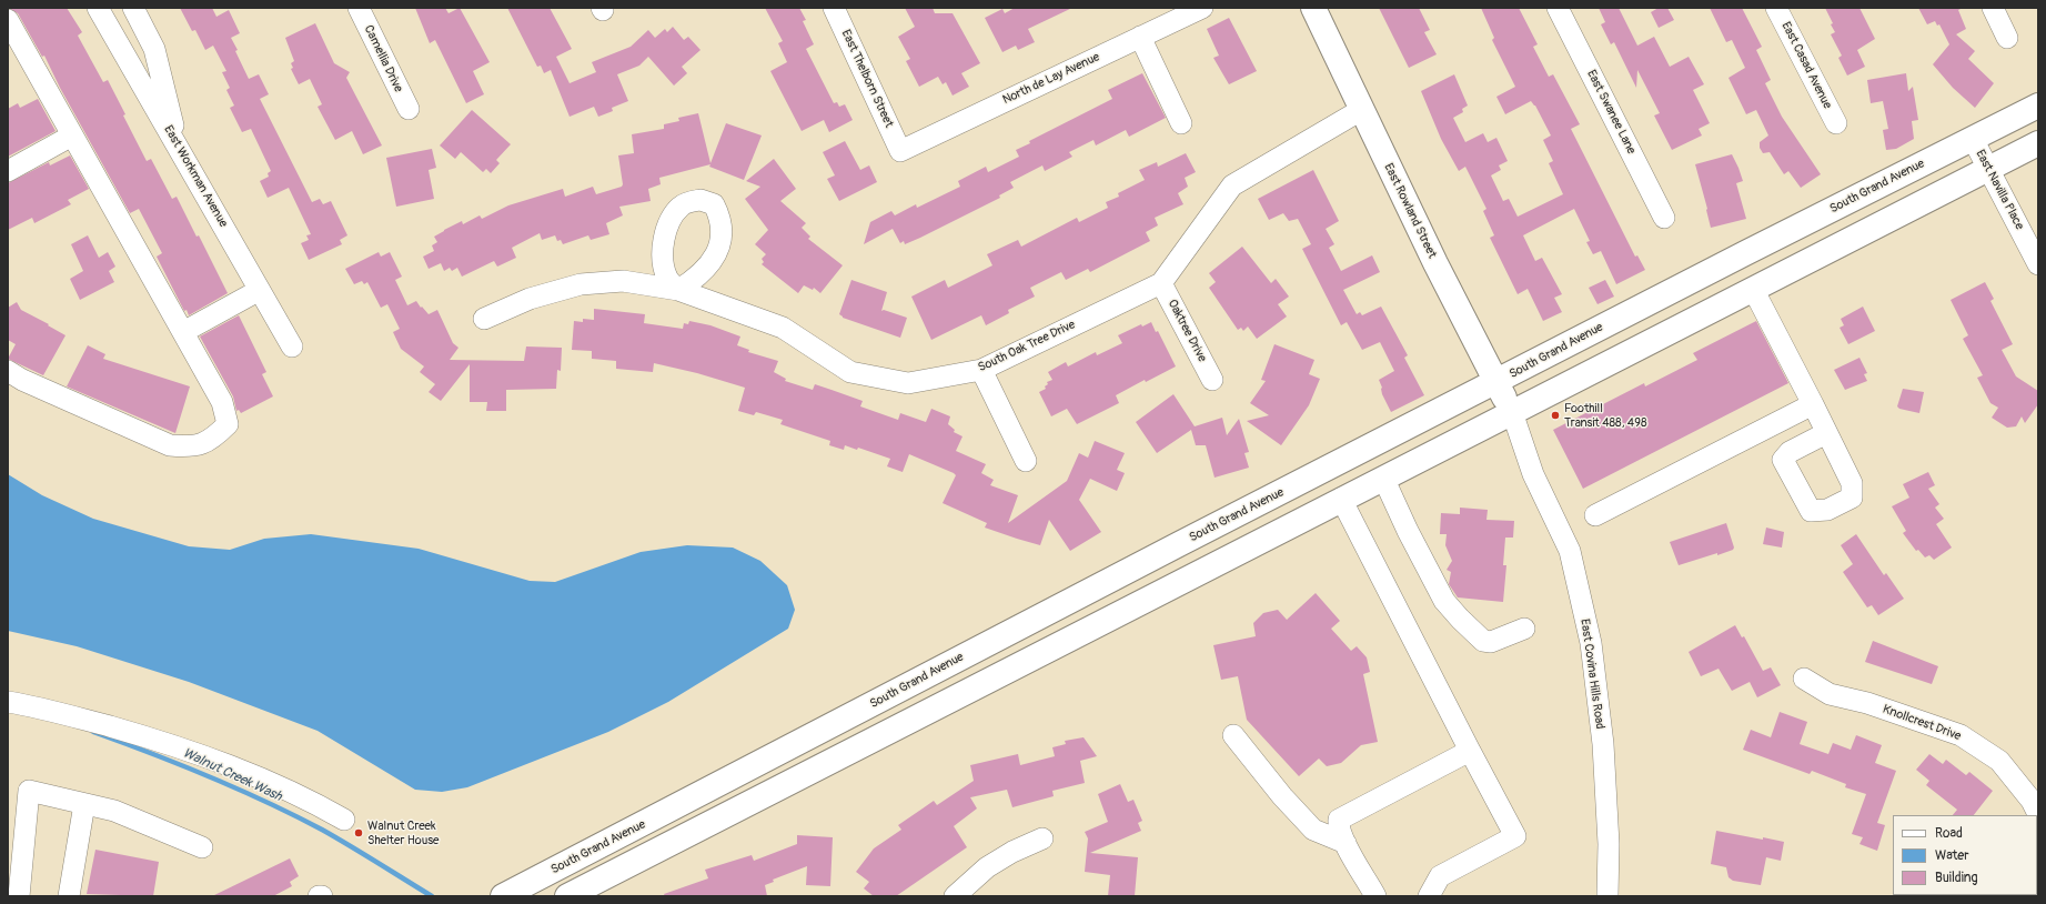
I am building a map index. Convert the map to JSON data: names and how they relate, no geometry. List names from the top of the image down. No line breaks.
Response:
{"streets":{"main road":["South Grand Avenue","East Rowland Street"],"street":["Camellia Drive","East Casad Avenue","East Thelborn Street","North de Lay Avenue","East Swanee Lane","East Workman Avenue","East Navilla Place","Oaktree Drive","South Oak Tree Drive","East Covina Hills Road","Knollcrest Drive"]},"crossings":[["East Thelborn Street","North de Lay Avenue"],["South Grand Avenue","East Navilla Place"],["South Grand Avenue","East Rowland Street"],["East Rowland Street","South Oak Tree Drive"],["East Rowland Street","East Covina Hills Road"],["Oaktree Drive","South Oak Tree Drive"]],"water":["Walnut Creek Wash"],"places":["Foothill Transit 488, 498","Walnut Creek Shelter House"],"legend":["Road","Water","Building"]}
